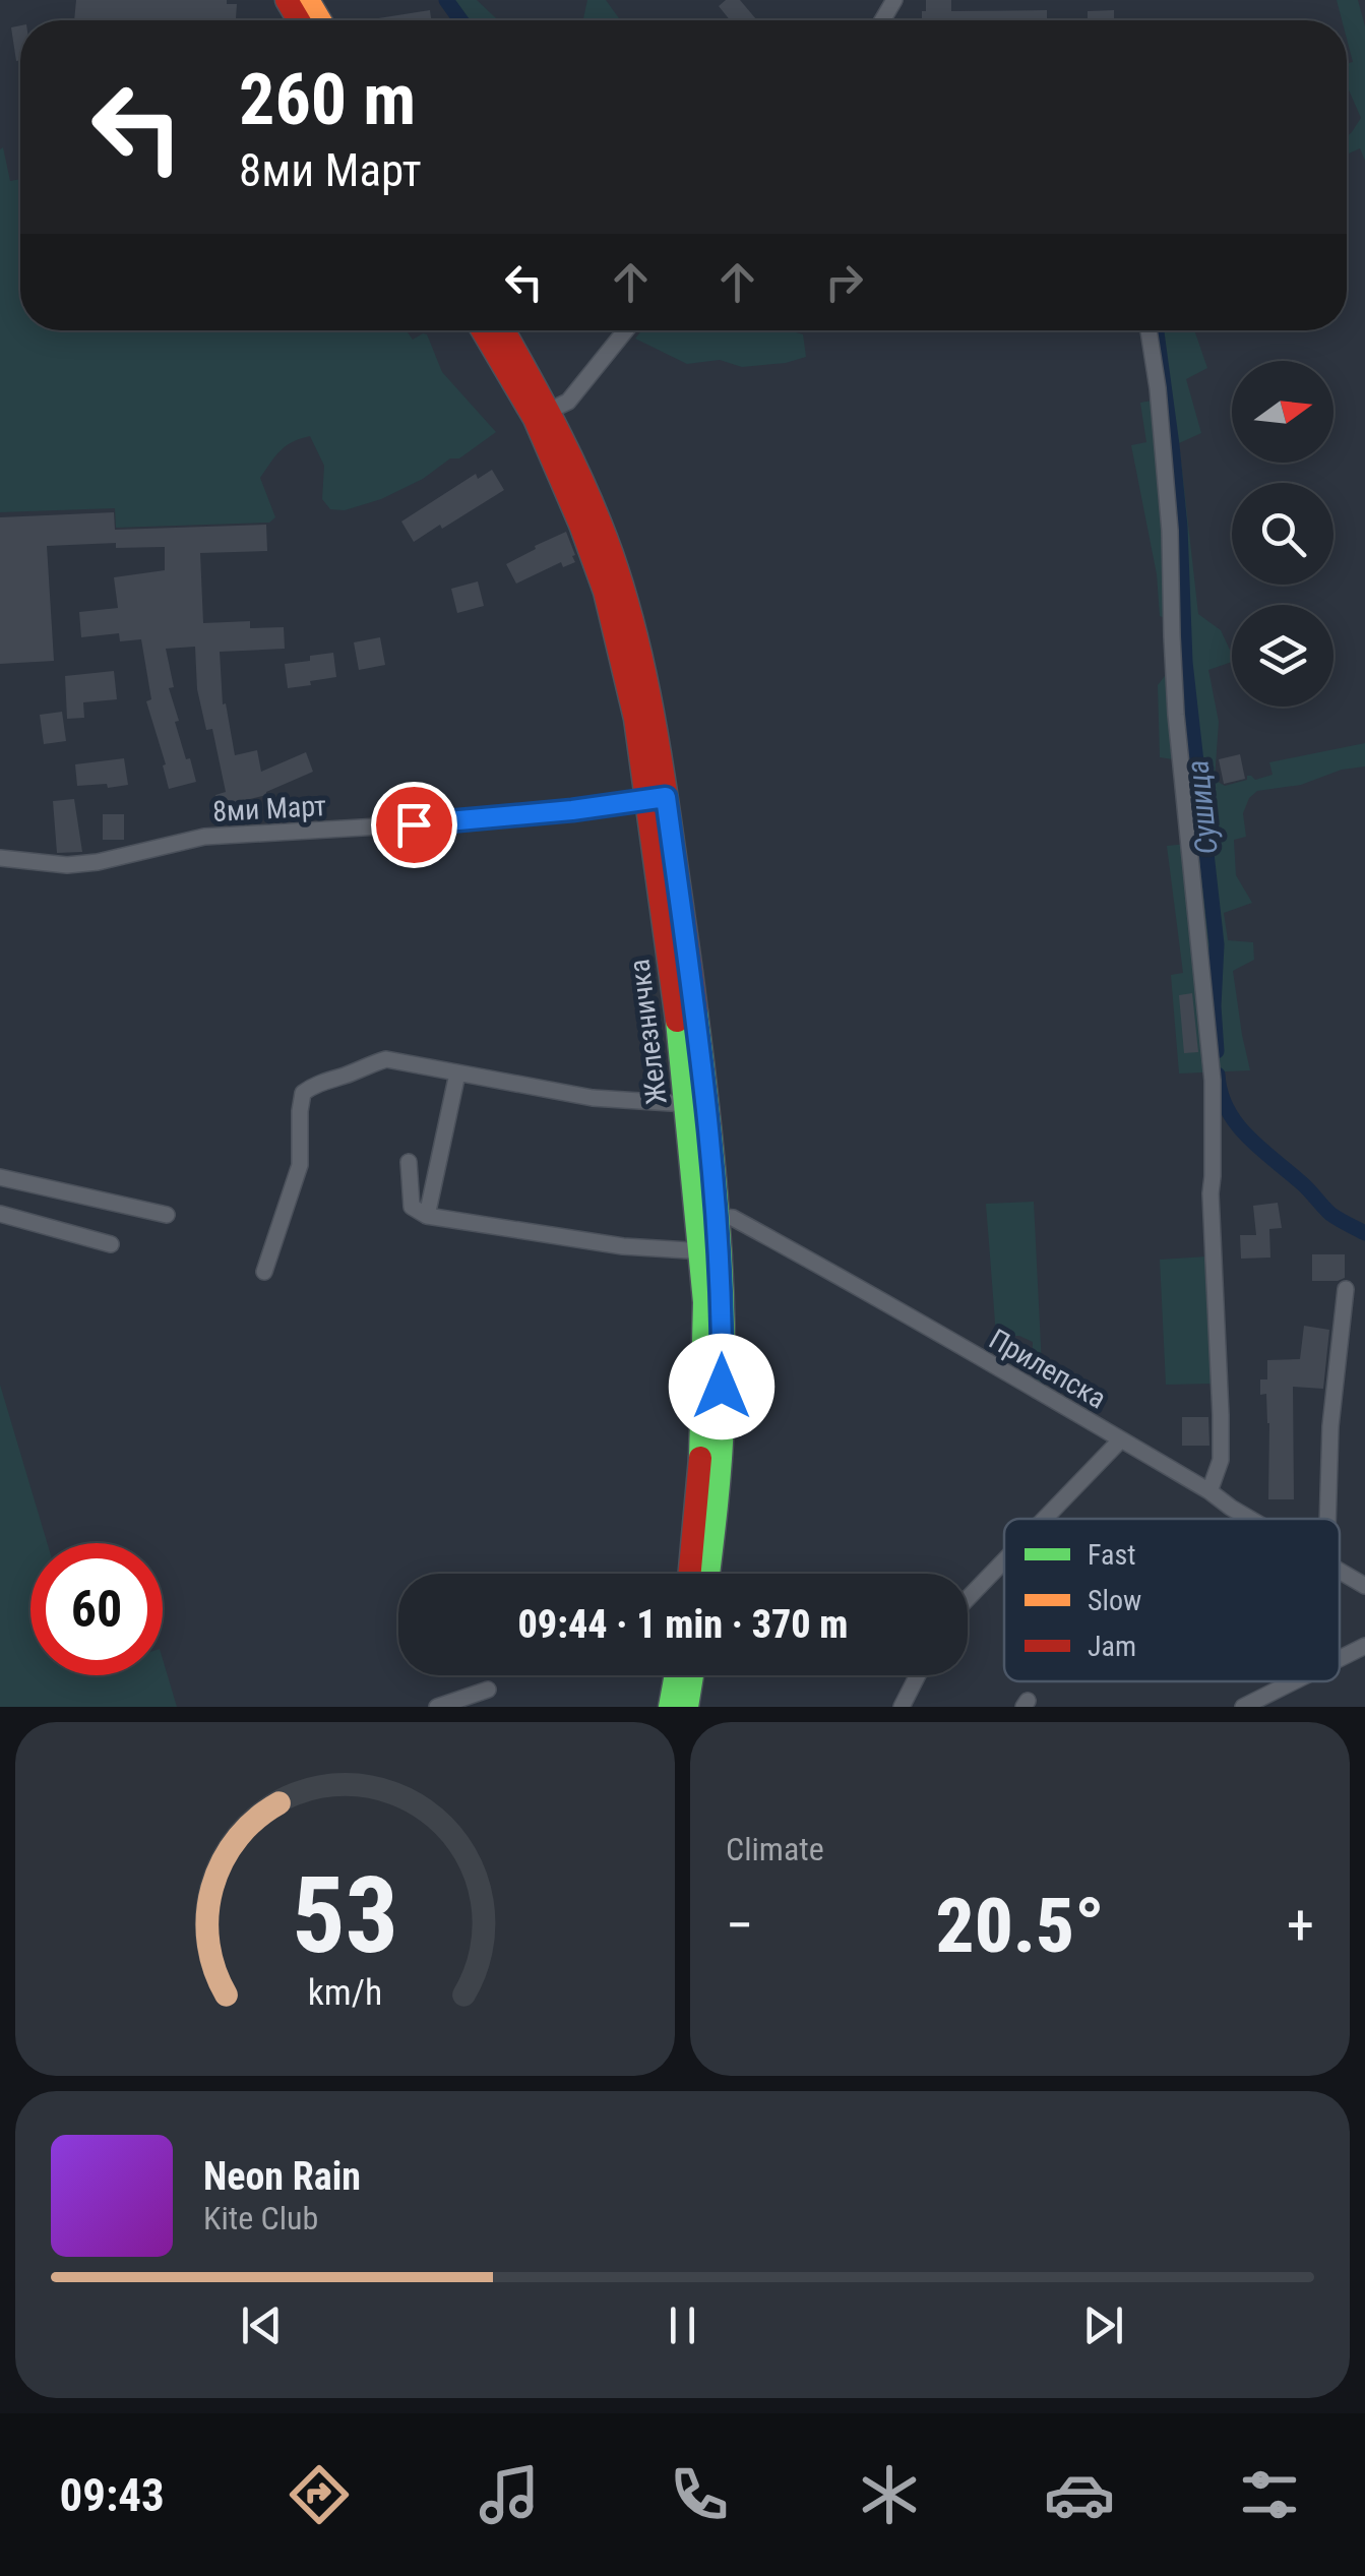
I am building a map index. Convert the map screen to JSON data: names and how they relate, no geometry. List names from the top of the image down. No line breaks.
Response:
{"streets":{"main road":["Железничка"],"street":["8ми Март","Прилепска"]},"crossings":[["8ми Март","Железничка"],["Железничка","Прилепска"]],"water":["Сушица"],"legend":["Fast","Slow","Jam"],"north":"right","page":{"turn":["260 m","8ми Март"],"limit":"60","trip":"09:44 · 1 min · 370 m","tile":"Climate","heat":["−","20.5°","+"],"song":["Neon Rain","Kite Club"],"tabs":"09:43","gauge":["53","km/h"]}}
